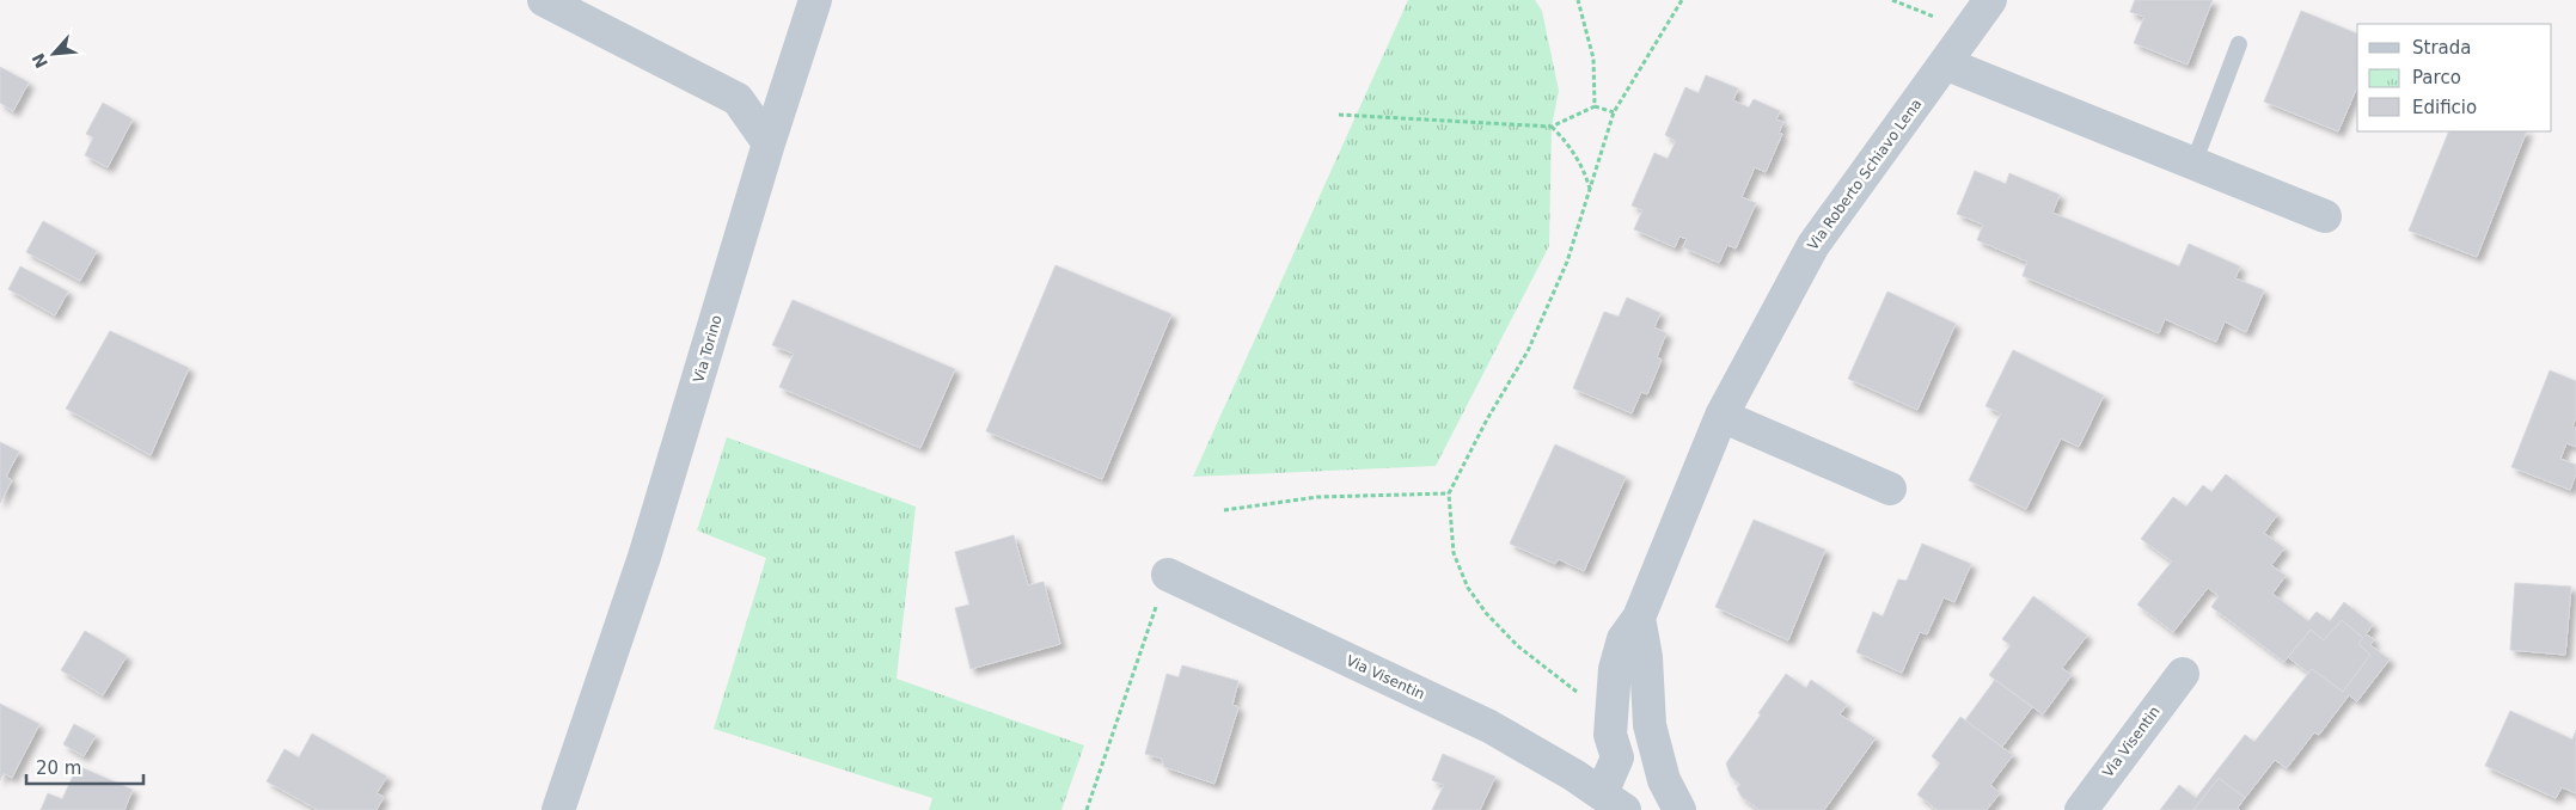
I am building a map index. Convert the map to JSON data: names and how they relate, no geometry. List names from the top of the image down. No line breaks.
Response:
{"streets":{"street":["Via Roberto Schiavo Lena","Via Torino","Via Visentin"]},"crossings":[["Via Roberto Schiavo Lena","Via Visentin"]],"legend":["Strada","Parco","Edificio"],"scale_bar":"20 m","north":"bottom left"}
